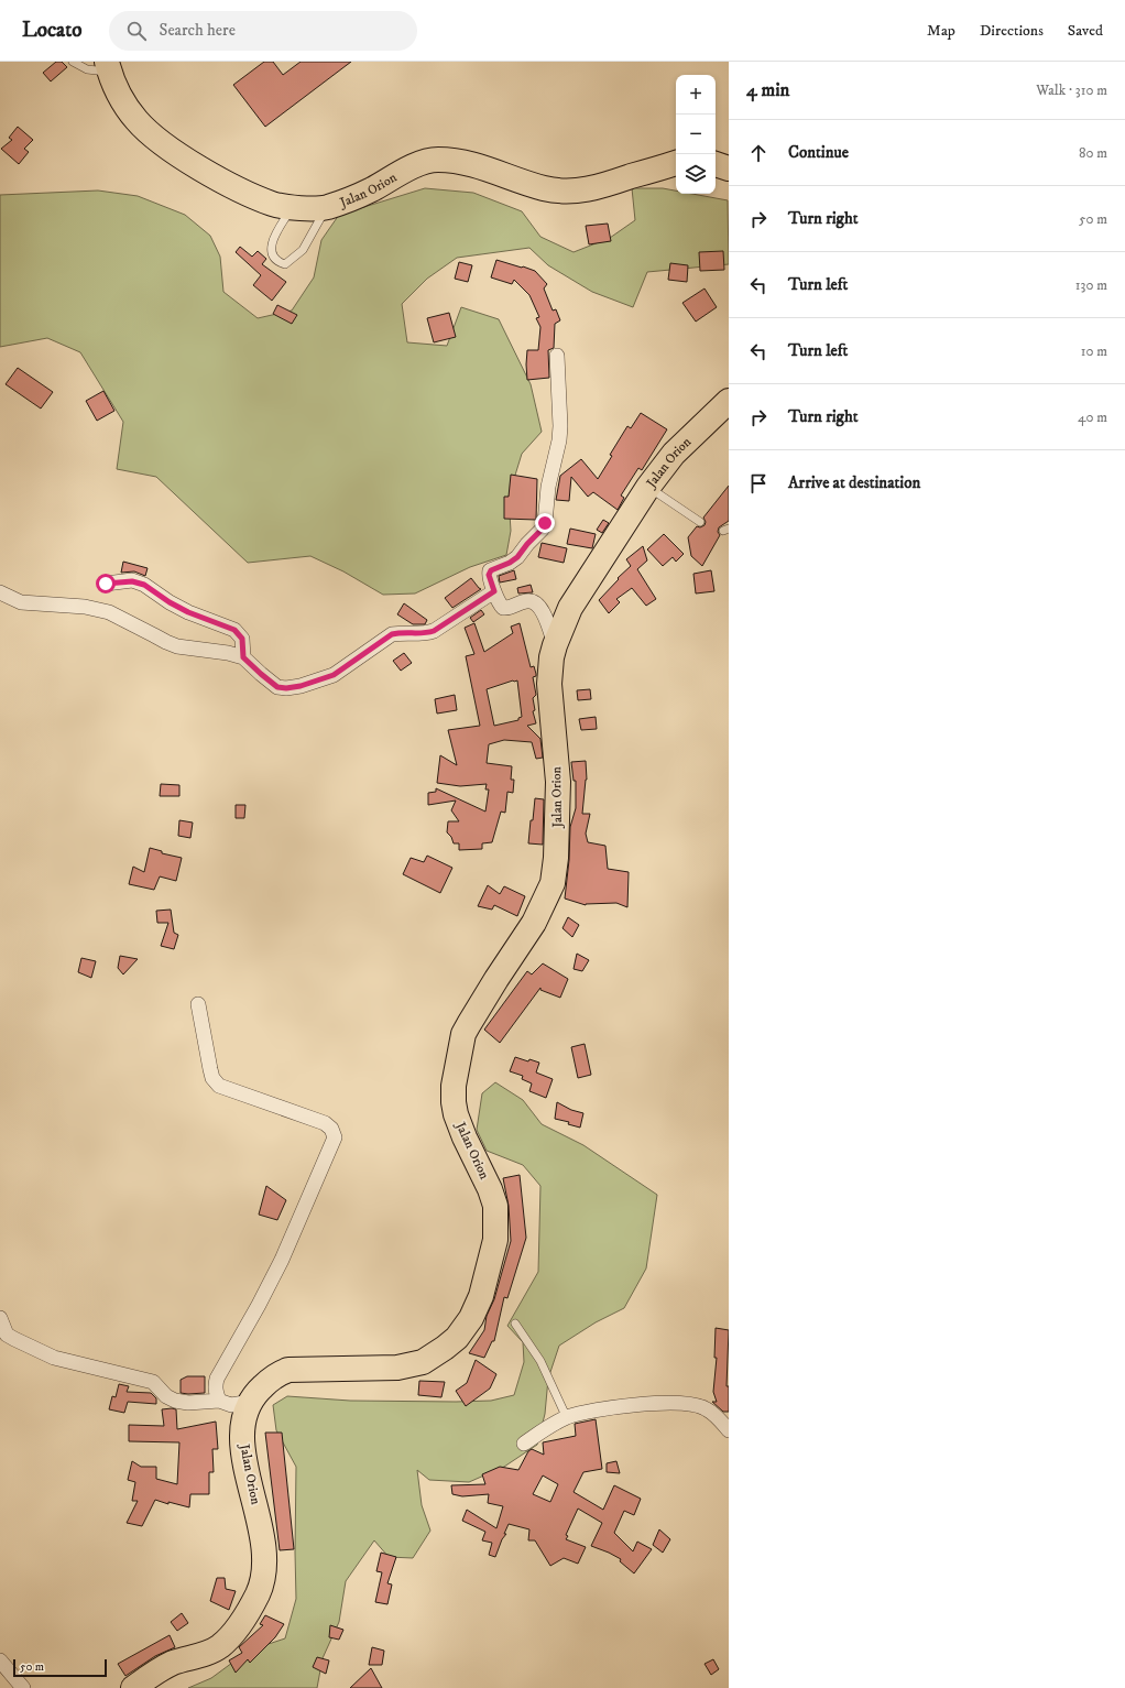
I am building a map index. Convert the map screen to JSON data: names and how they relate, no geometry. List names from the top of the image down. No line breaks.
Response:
{"streets":{"highway":["Jalan Orion"]},"scale_bar":"50 m","page":{"header":"Locato","search":"Search here","nav":["Map","Directions","Saved"],"heading":["4 min","Walk · 310 m"],"map_buttons":["+","−"],"list":[["Continue","80 m"],["Turn right","50 m"],["Turn left","130 m"],["Turn left","10 m"],["Turn right","40 m"],"Arrive at destination"],"scale":"50 m"}}
